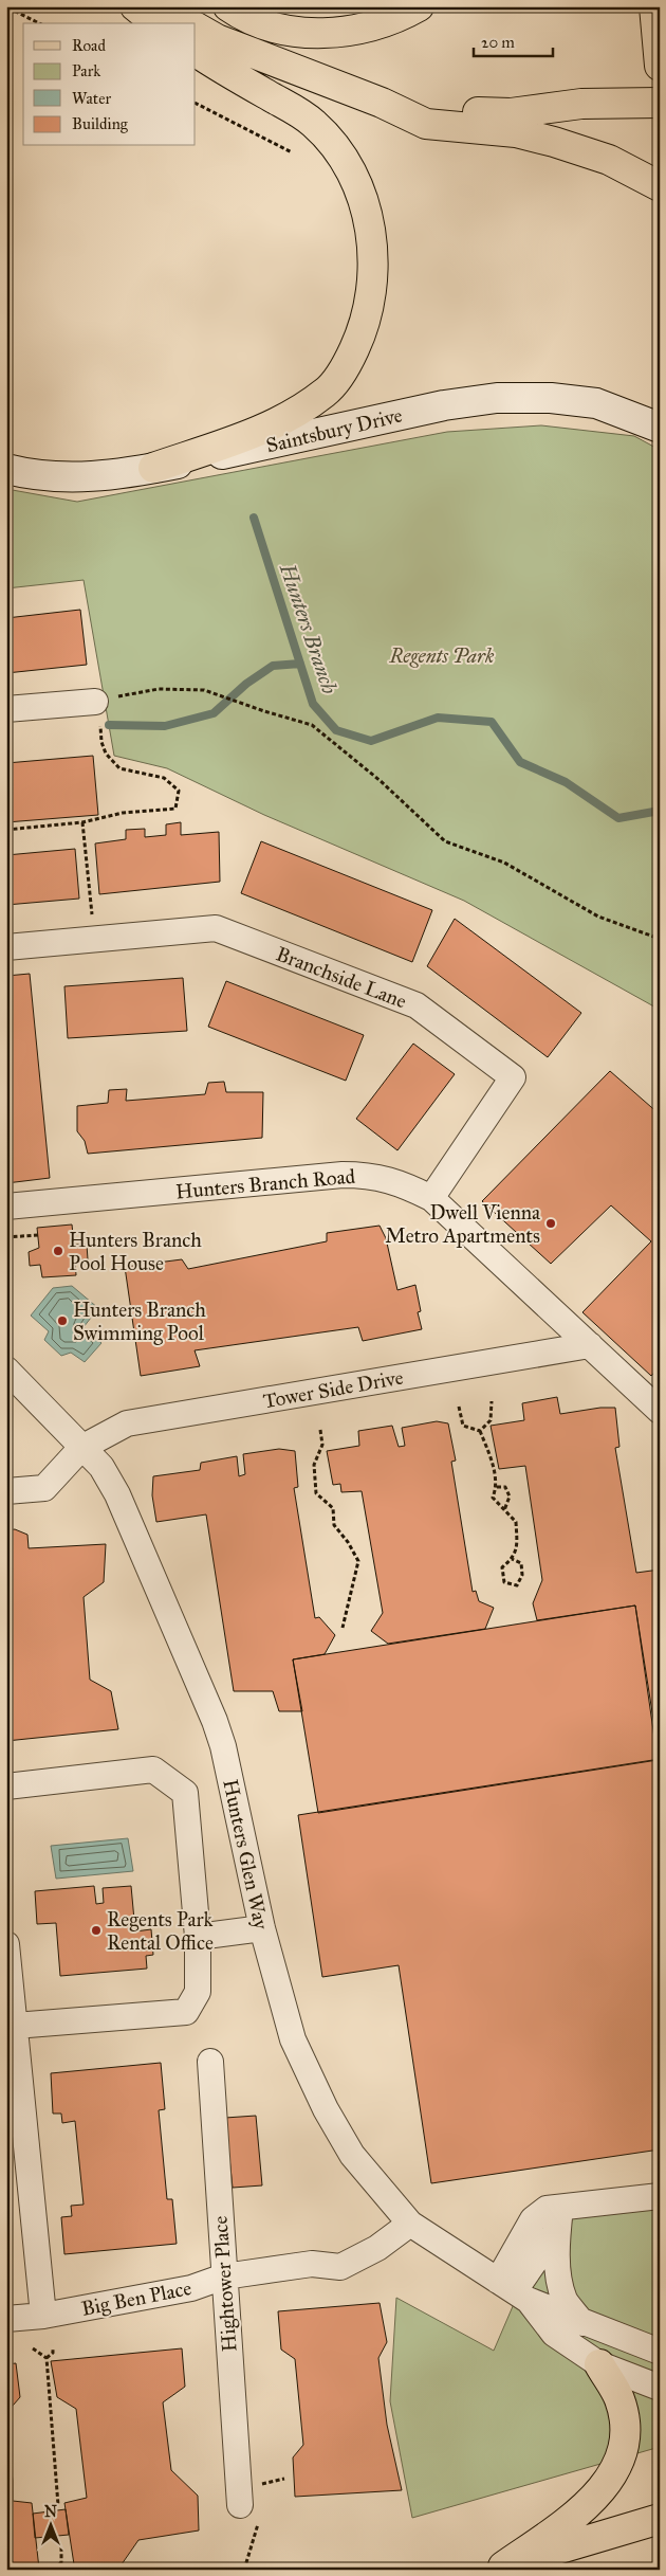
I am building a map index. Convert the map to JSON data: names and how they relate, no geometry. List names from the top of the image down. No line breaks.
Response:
{"streets":{"street":["Saintsbury Drive","Branchside Lane","Hunters Branch Road","Tower Side Drive","Hunters Glen Way","Hightower Place","Big Ben Place"]},"crossings":[["Branchside Lane","Hunters Branch Road"],["Hunters Branch Road","Tower Side Drive"],["Tower Side Drive","Hunters Glen Way"],["Hunters Glen Way","Big Ben Place"],["Hightower Place","Big Ben Place"]],"water":["Hunters Branch"],"parks":["Regents Park"],"places":["Dwell Vienna Metro Apartments","Hunters Branch Pool House","Hunters Branch Swimming Pool","Regents Park Rental Office"],"legend":["Road","Park","Water","Building"],"scale_bar":"20 m","north":"top"}
